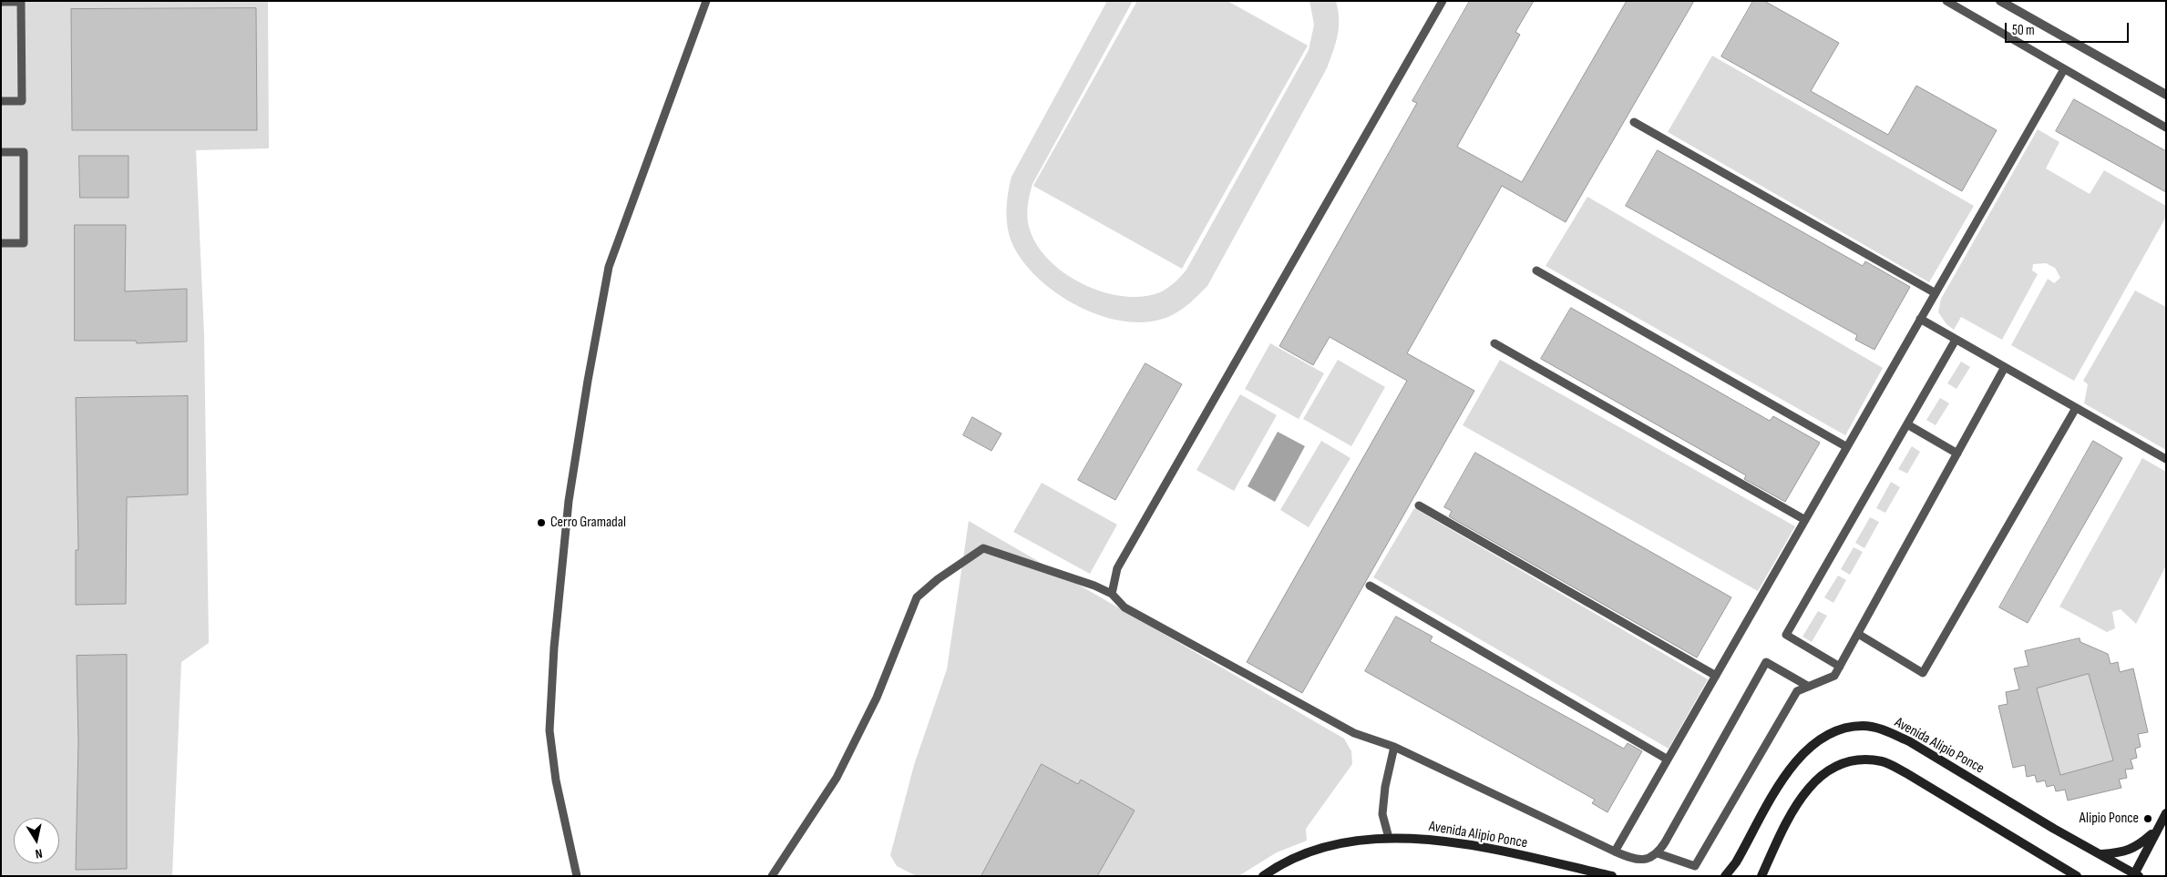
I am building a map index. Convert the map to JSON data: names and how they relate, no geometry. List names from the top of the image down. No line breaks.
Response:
{"streets":{"main road":["Avenida Alipio Ponce"]},"places":["Cerro Gramadal","Alipio Ponce"],"scale_bar":"50 m","north":"bottom"}
